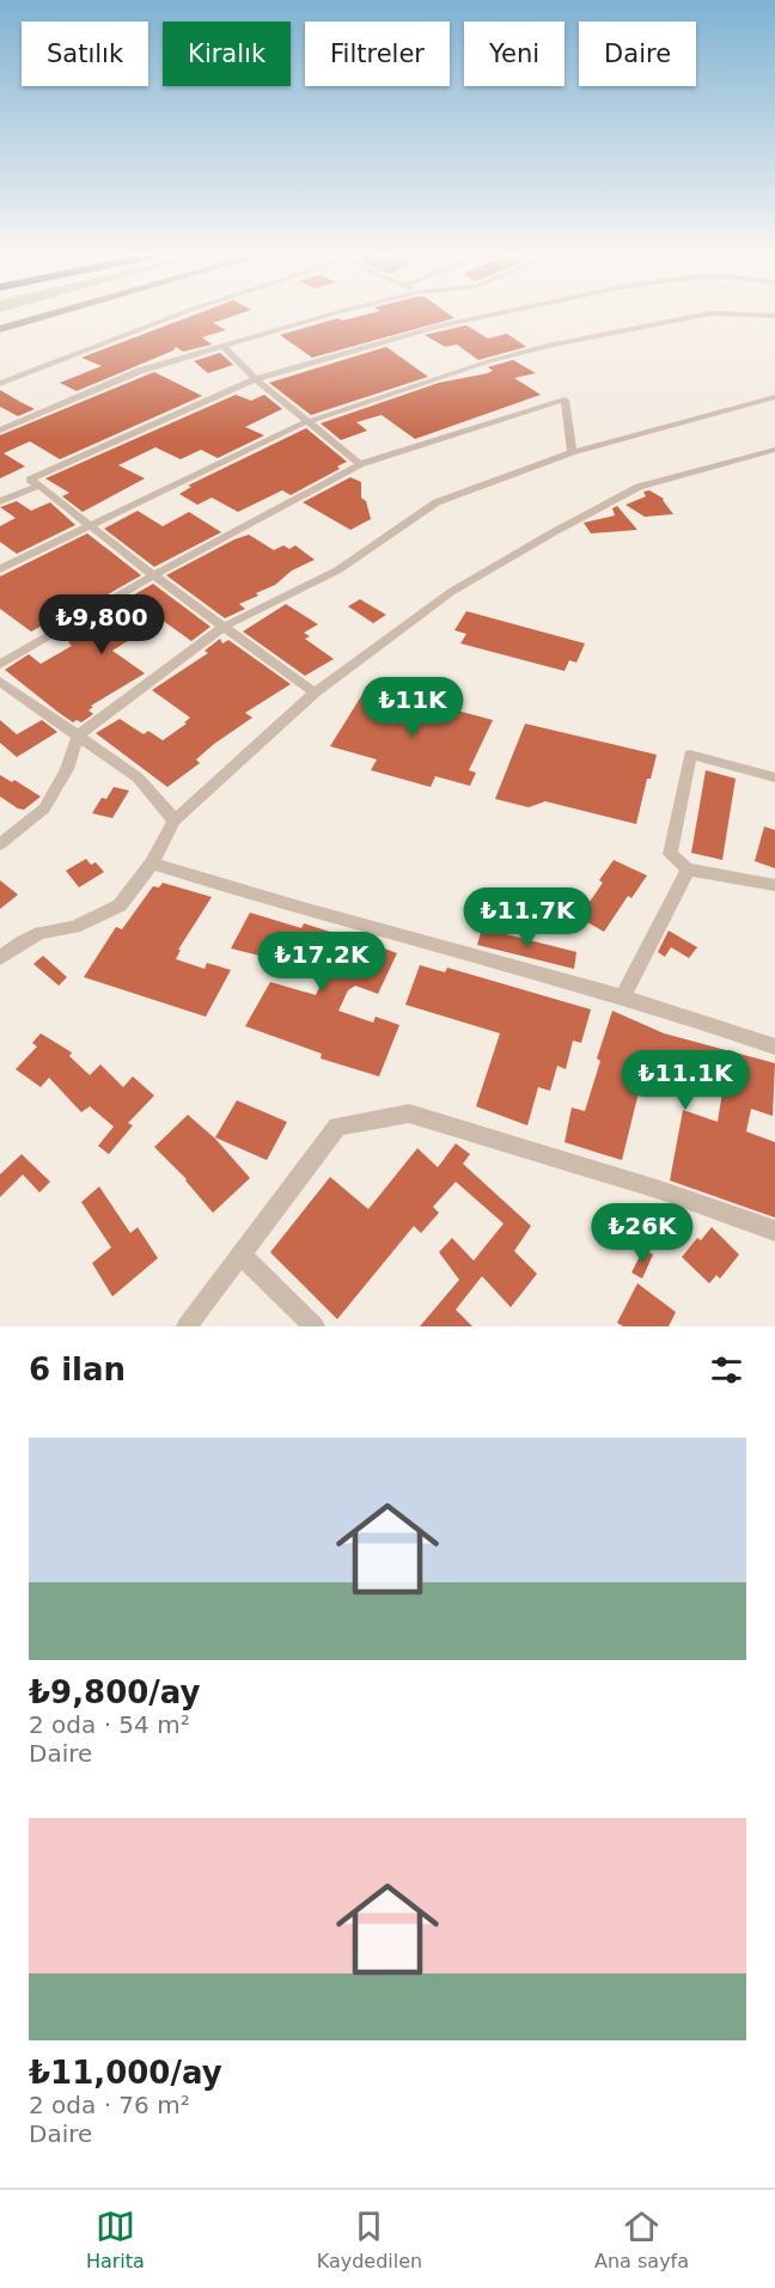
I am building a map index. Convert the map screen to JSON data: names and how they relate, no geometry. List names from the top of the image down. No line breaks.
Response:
{"page":{"chip":["Satılık","Kiralık","Filtreler","Yeni","Daire"],"price":["₺9,800","₺11K","₺11.7K","₺17.2K","₺11.1K","₺26K"],"heading":"6 ilan","list":[{"name":"₺9,800/ay","note":"2 oda · 54 m² · Daire"},{"name":"₺11,000/ay","note":"2 oda · 76 m² · Daire"}],"tabs":["Harita","Kaydedilen","Ana sayfa"]}}
